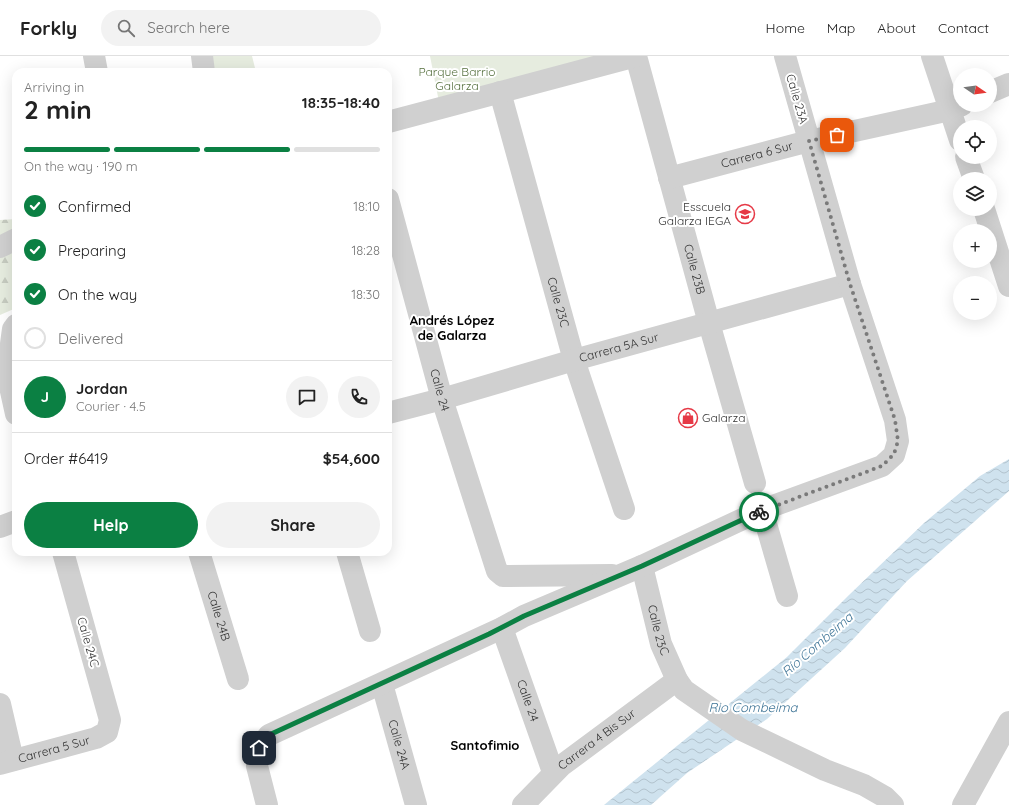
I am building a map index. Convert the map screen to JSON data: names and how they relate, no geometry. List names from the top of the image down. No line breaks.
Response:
{"streets":{"street":["Calle 23A","Carrera 6 Sur","Calle 23B","Calle 23C","Carrera 5A Sur","Calle 24","Calle 24B","Calle 24C","Carrera 4 Bis Sur","Calle 24A","Carrera 5 Sur"]},"crossings":[["Calle 23A","Carrera 6 Sur"],["Calle 23A","Carrera 5A Sur"],["Carrera 6 Sur","Calle 23B"],["Calle 23B","Carrera 5A Sur"],["Calle 23C","Carrera 5A Sur"],["Calle 23C","Carrera 4 Bis Sur"],["Carrera 5A Sur","Calle 24"],["Calle 24","Carrera 4 Bis Sur"],["Calle 24C","Carrera 5 Sur"]],"districts":["Andrés López de Galarza","Santofimio"],"water":["Río Combeima","Rio Combeima"],"parks":["Parque Barrio Galarza"],"places":{"school or university":["Esscuela Galarza IEGA"],"shop":["Galarza"]},"north":"right","page":{"header":"Forkly","search":"Search here","nav":["Home","Map","About","Contact"],"map_buttons":["+","−"],"heading":["2 min","Arriving in","18:35–18:40"],"panel":["Jordan","Courier · 4.5","Order #6419","$54,600"],"bar":"On the way · 190 m","list":[["Confirmed","18:10"],["Preparing","18:28"],["On the way","18:30"],"Delivered"],"round":"J","buttons":["Help","Share"]}}
